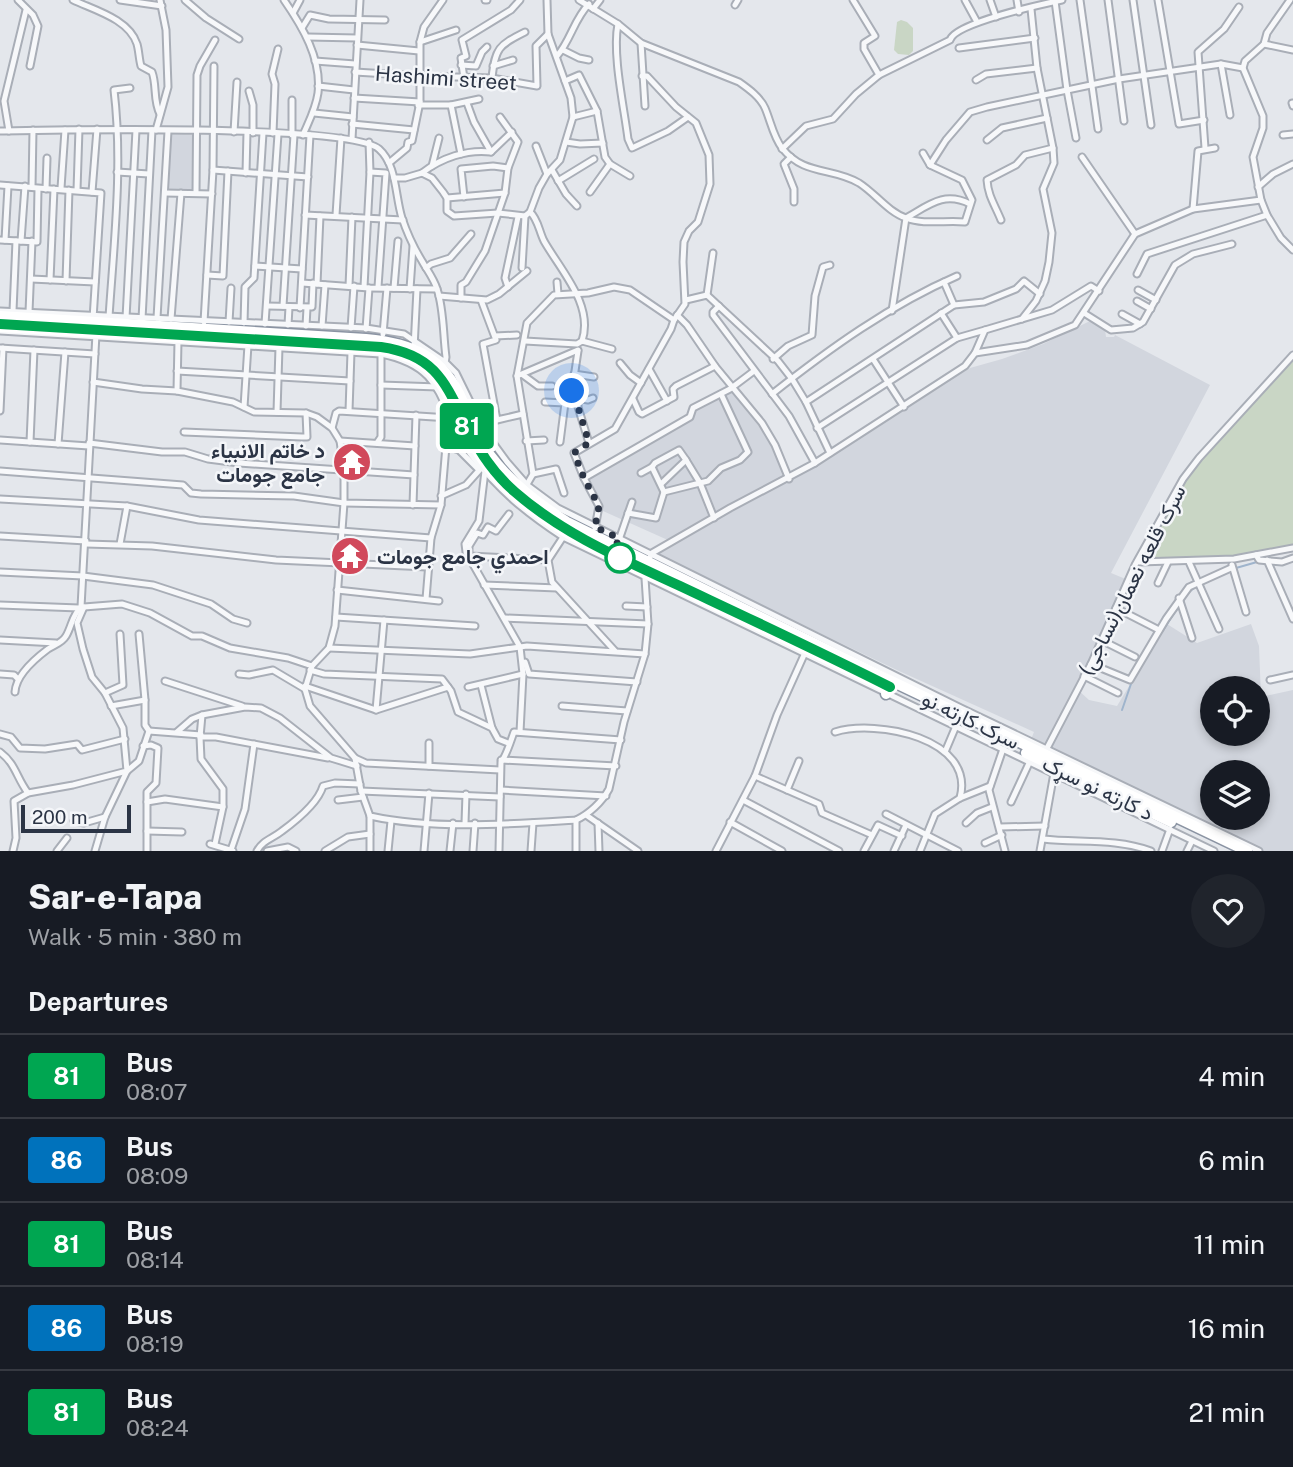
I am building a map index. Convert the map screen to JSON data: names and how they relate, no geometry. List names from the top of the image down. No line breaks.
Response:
{"streets":{"highway":["سرک کارته نو","د کارته نو سړک"],"street":["Hashimi street","سرک قلعه نعمان(نساجی)"]},"crossings":[["سرک قلعه نعمان(نساجی)","سرک کارته نو"],["سرک کارته نو","د کارته نو سړک"]],"places":{"temple":["د خاتم الانبیاء جامع جومات","احمدي جامع جومات"]},"lines":["bus line 81"],"scale_bar":"200 m","page":{"on_map":"81","scale":"200 m","heading":[["Sar-e-Tapa","Walk · 5 min · 380 m"],"Departures"],"list":[{"mark":"81","name":"Bus","note":"08:07","value":"4 min"},{"mark":"86","name":"Bus","note":"08:09","value":"6 min"},{"mark":"81","name":"Bus","note":"08:14","value":"11 min"},{"mark":"86","name":"Bus","note":"08:19","value":"16 min"},{"mark":"81","name":"Bus","note":"08:24","value":"21 min"}]}}
